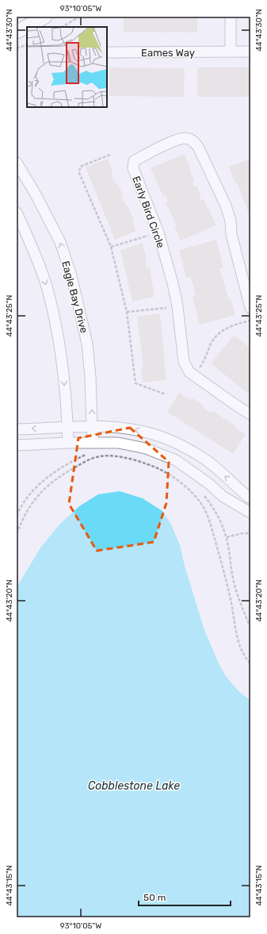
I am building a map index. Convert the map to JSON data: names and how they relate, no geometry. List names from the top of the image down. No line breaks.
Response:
{"streets":{"street":["Eames Way","Early Bird Circle","Eagle Bay Drive"]},"water":["Cobblestone Lake"],"scale_bar":"50 m","coordinates":["93°10'05\"W","44°43'30\"N","44°43'25\"N","44°43'20\"N","44°43'15\"N"]}
